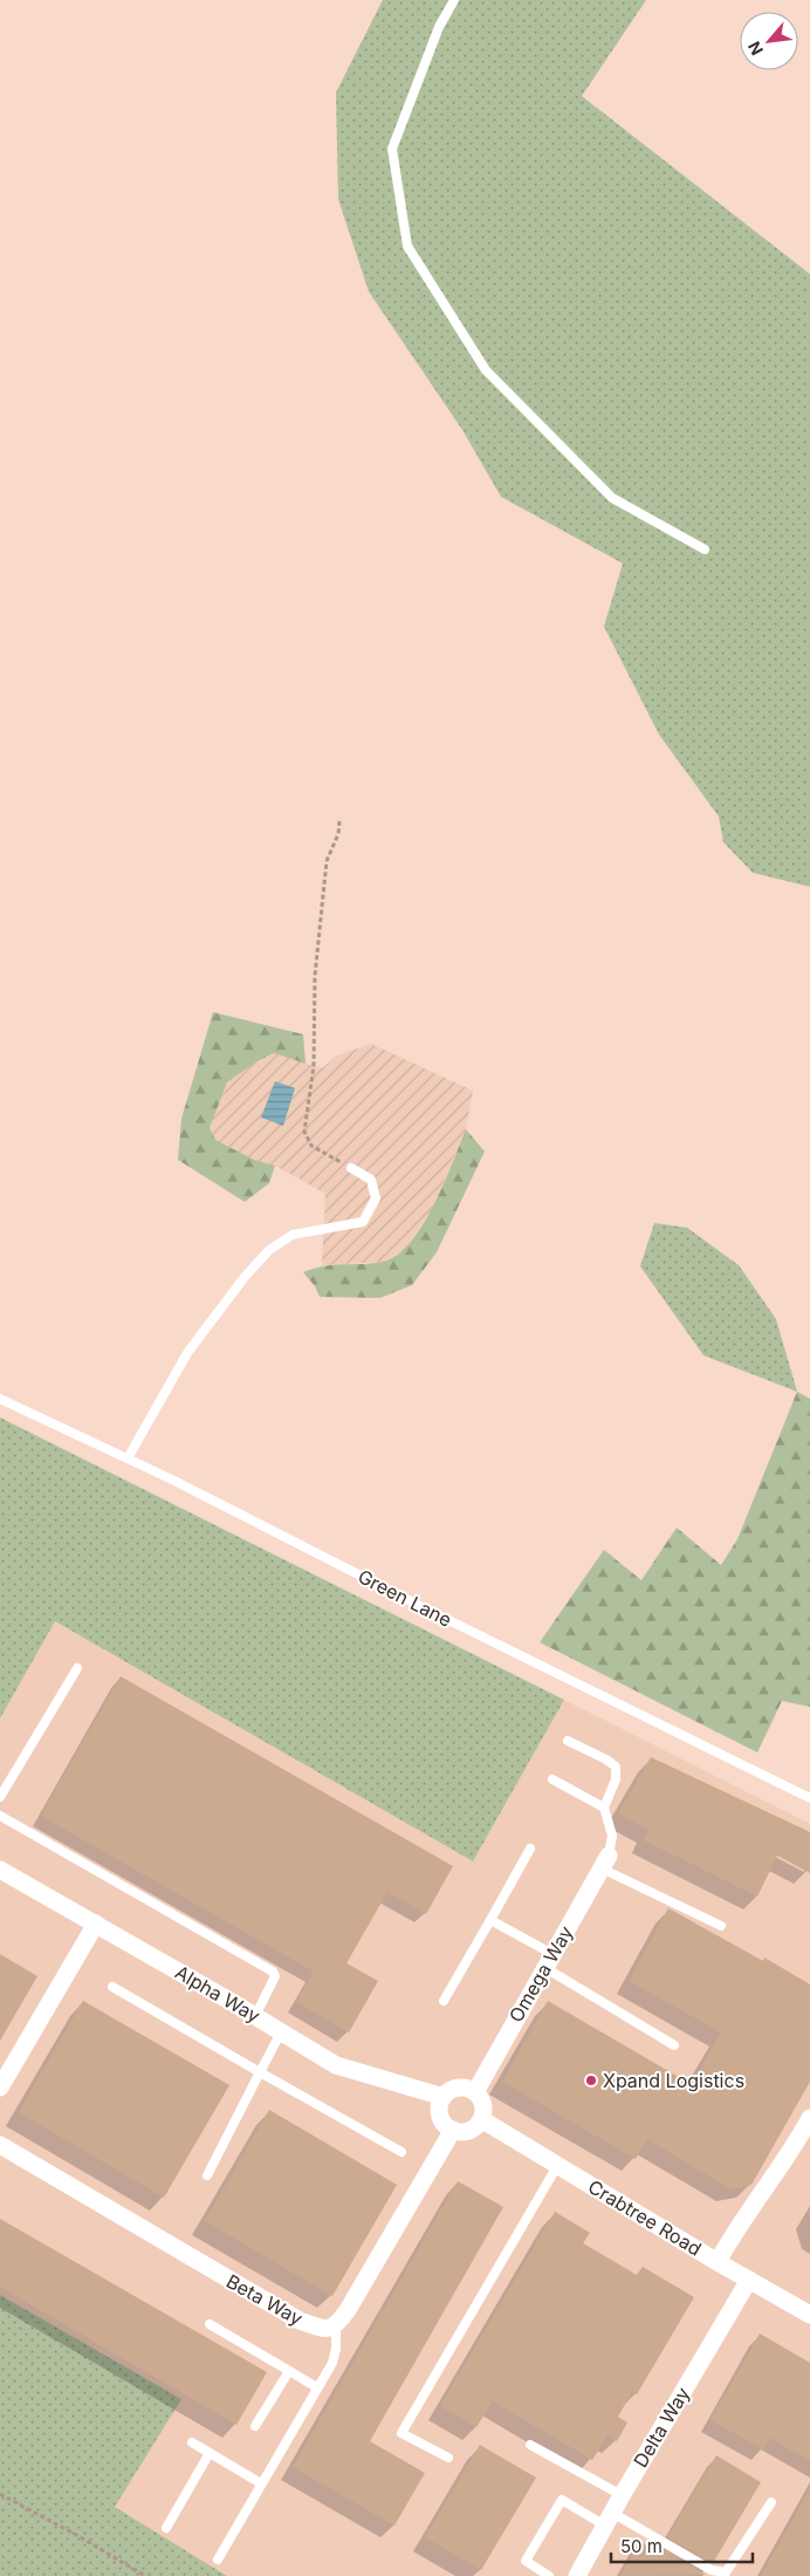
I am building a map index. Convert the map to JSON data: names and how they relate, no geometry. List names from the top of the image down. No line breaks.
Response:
{"streets":{"street":["Omega Way","Alpha Way","Crabtree Road","Beta Way","Delta Way"],"lane":["Green Lane"]},"crossings":[["Omega Way","Alpha Way"],["Omega Way","Crabtree Road"],["Alpha Way","Crabtree Road"],["Crabtree Road","Delta Way"]],"places":["Xpand Logistics"],"scale_bar":"50 m","north":"bottom left"}
